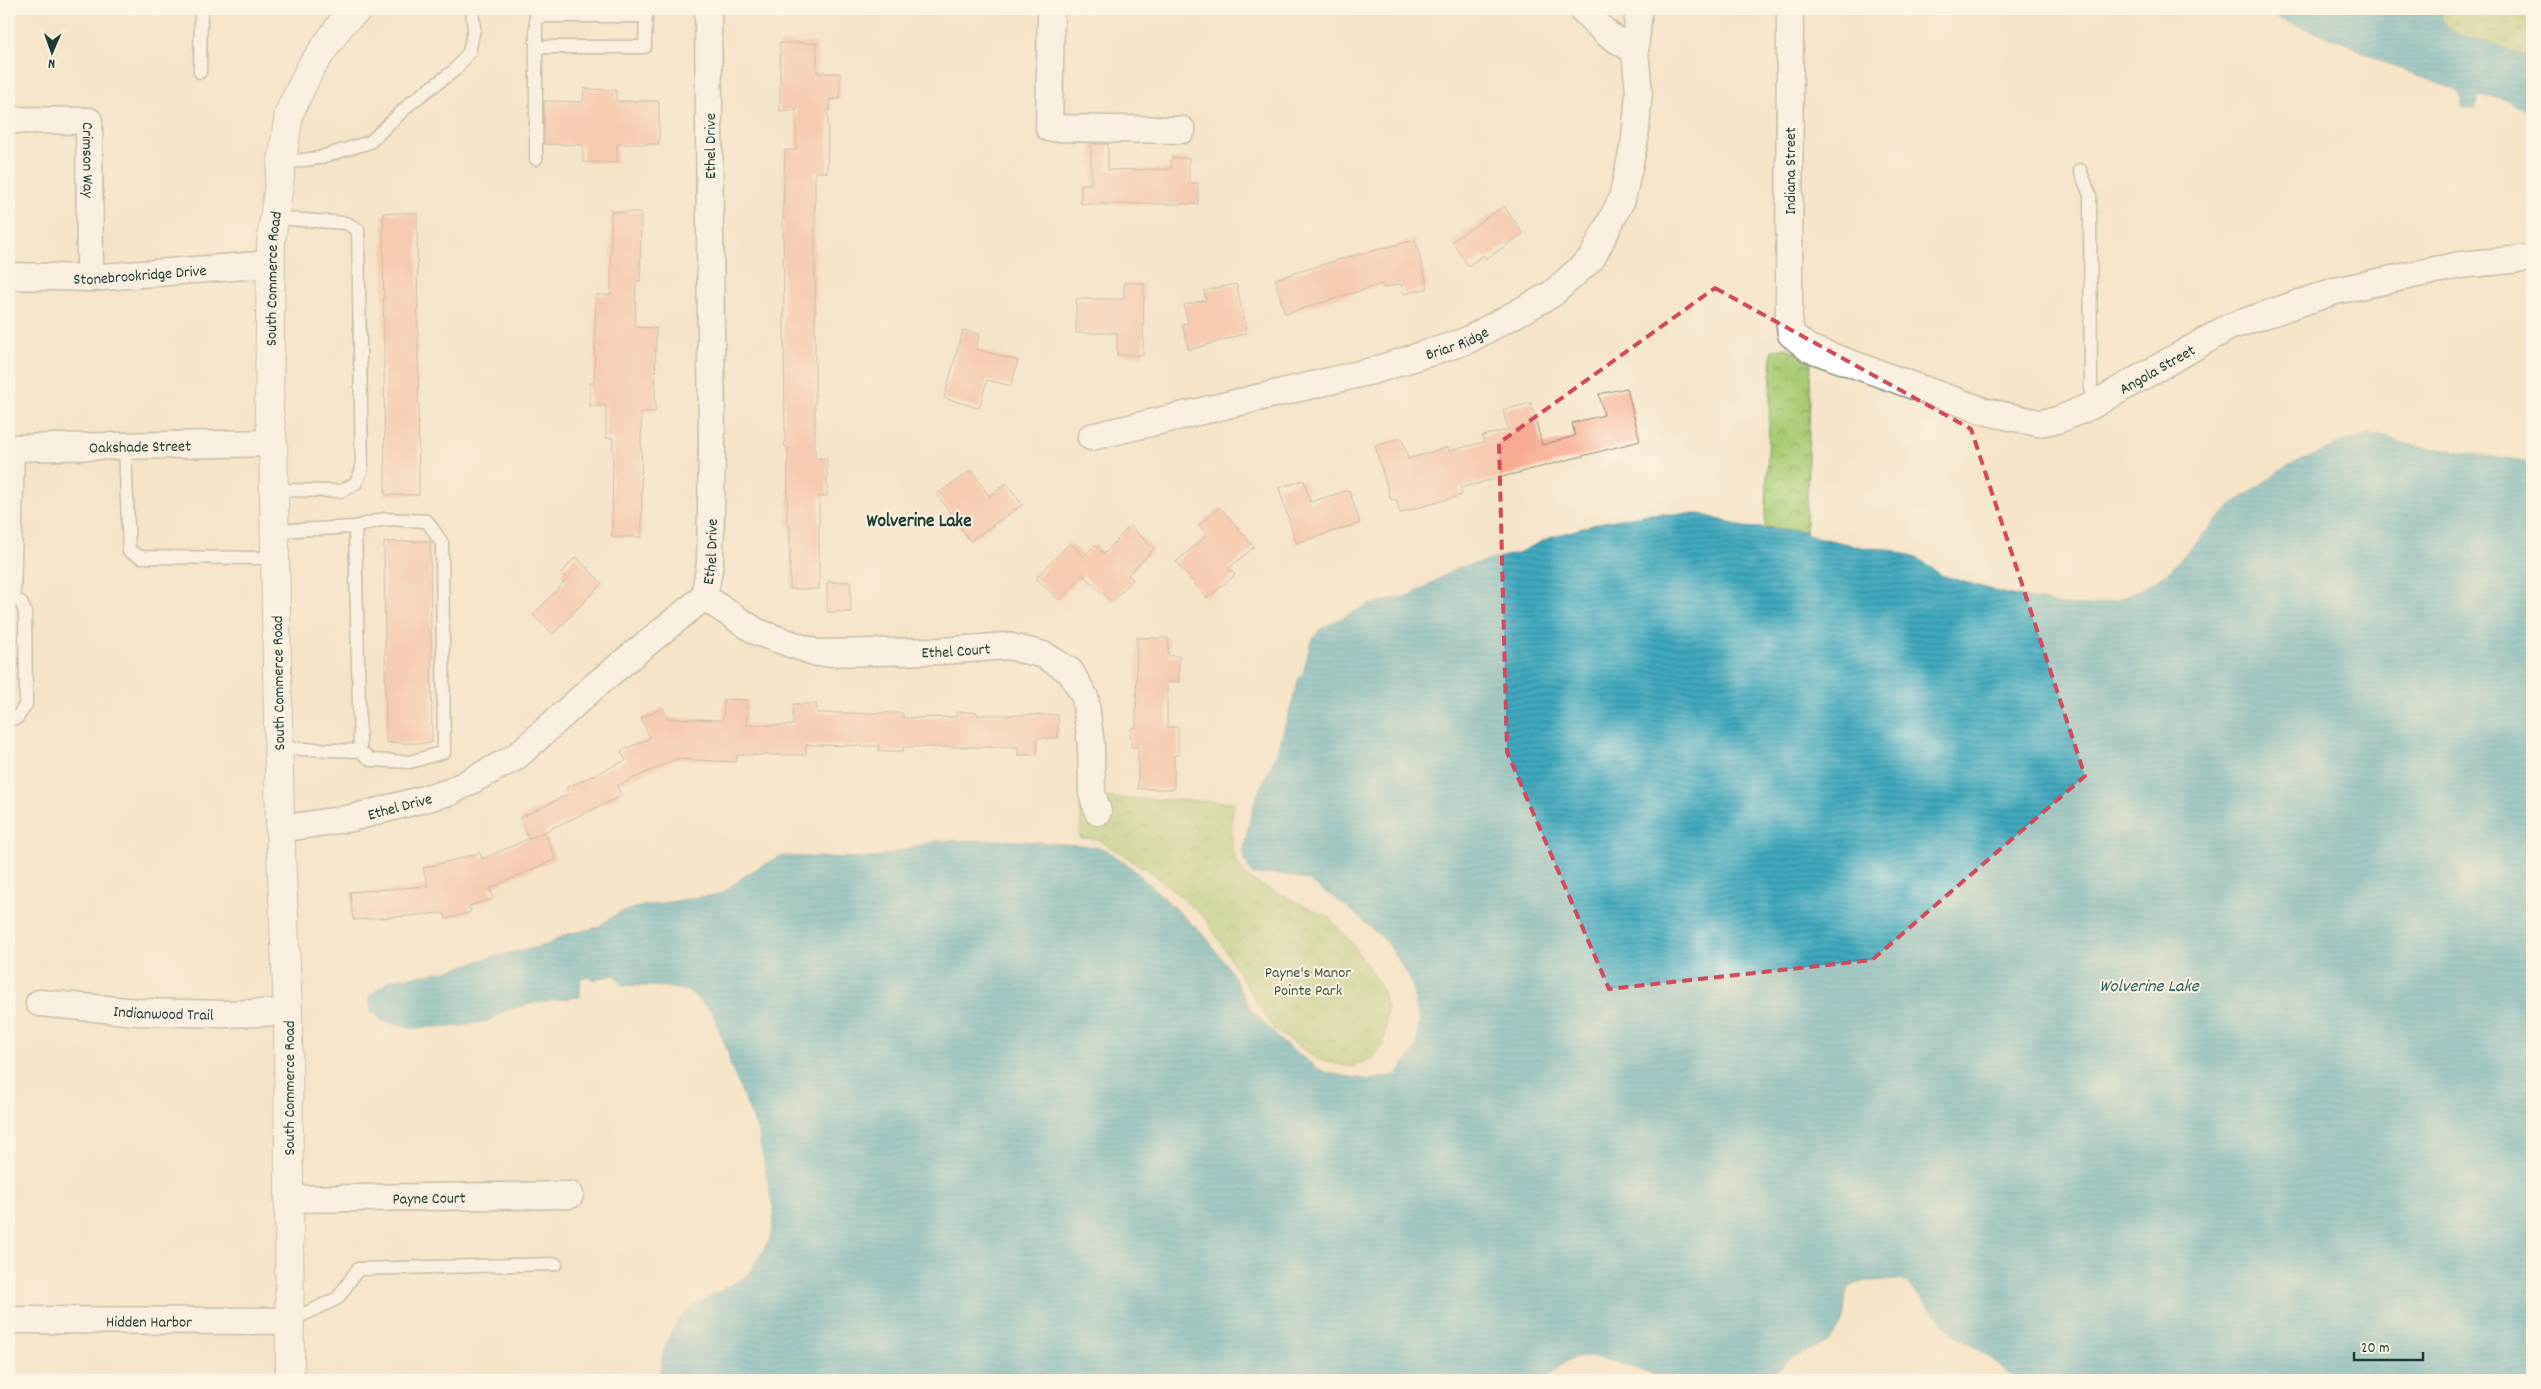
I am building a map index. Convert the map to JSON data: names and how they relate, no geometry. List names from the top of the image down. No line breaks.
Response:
{"streets":{"street":["Ethel Drive","Crimson Way","Indiana Street","Stonebrookridge Drive","South Commerce Road","Briar Ridge","Angola Street","Oakshade Street","Ethel Court","Indianwood Trail","Payne Court","Hidden Harbor"]},"crossings":[["Ethel Drive","South Commerce Road"],["Ethel Drive","Ethel Court"],["Crimson Way","Stonebrookridge Drive"],["Indiana Street","Angola Street"],["Stonebrookridge Drive","South Commerce Road"],["South Commerce Road","Oakshade Street"],["South Commerce Road","Indianwood Trail"],["South Commerce Road","Payne Court"],["South Commerce Road","Hidden Harbor"]],"districts":["Wolverine Lake"],"water":["Wolverine Lake"],"parks":["Payne's Manor Pointe Park"],"scale_bar":"20 m","north":"bottom"}
